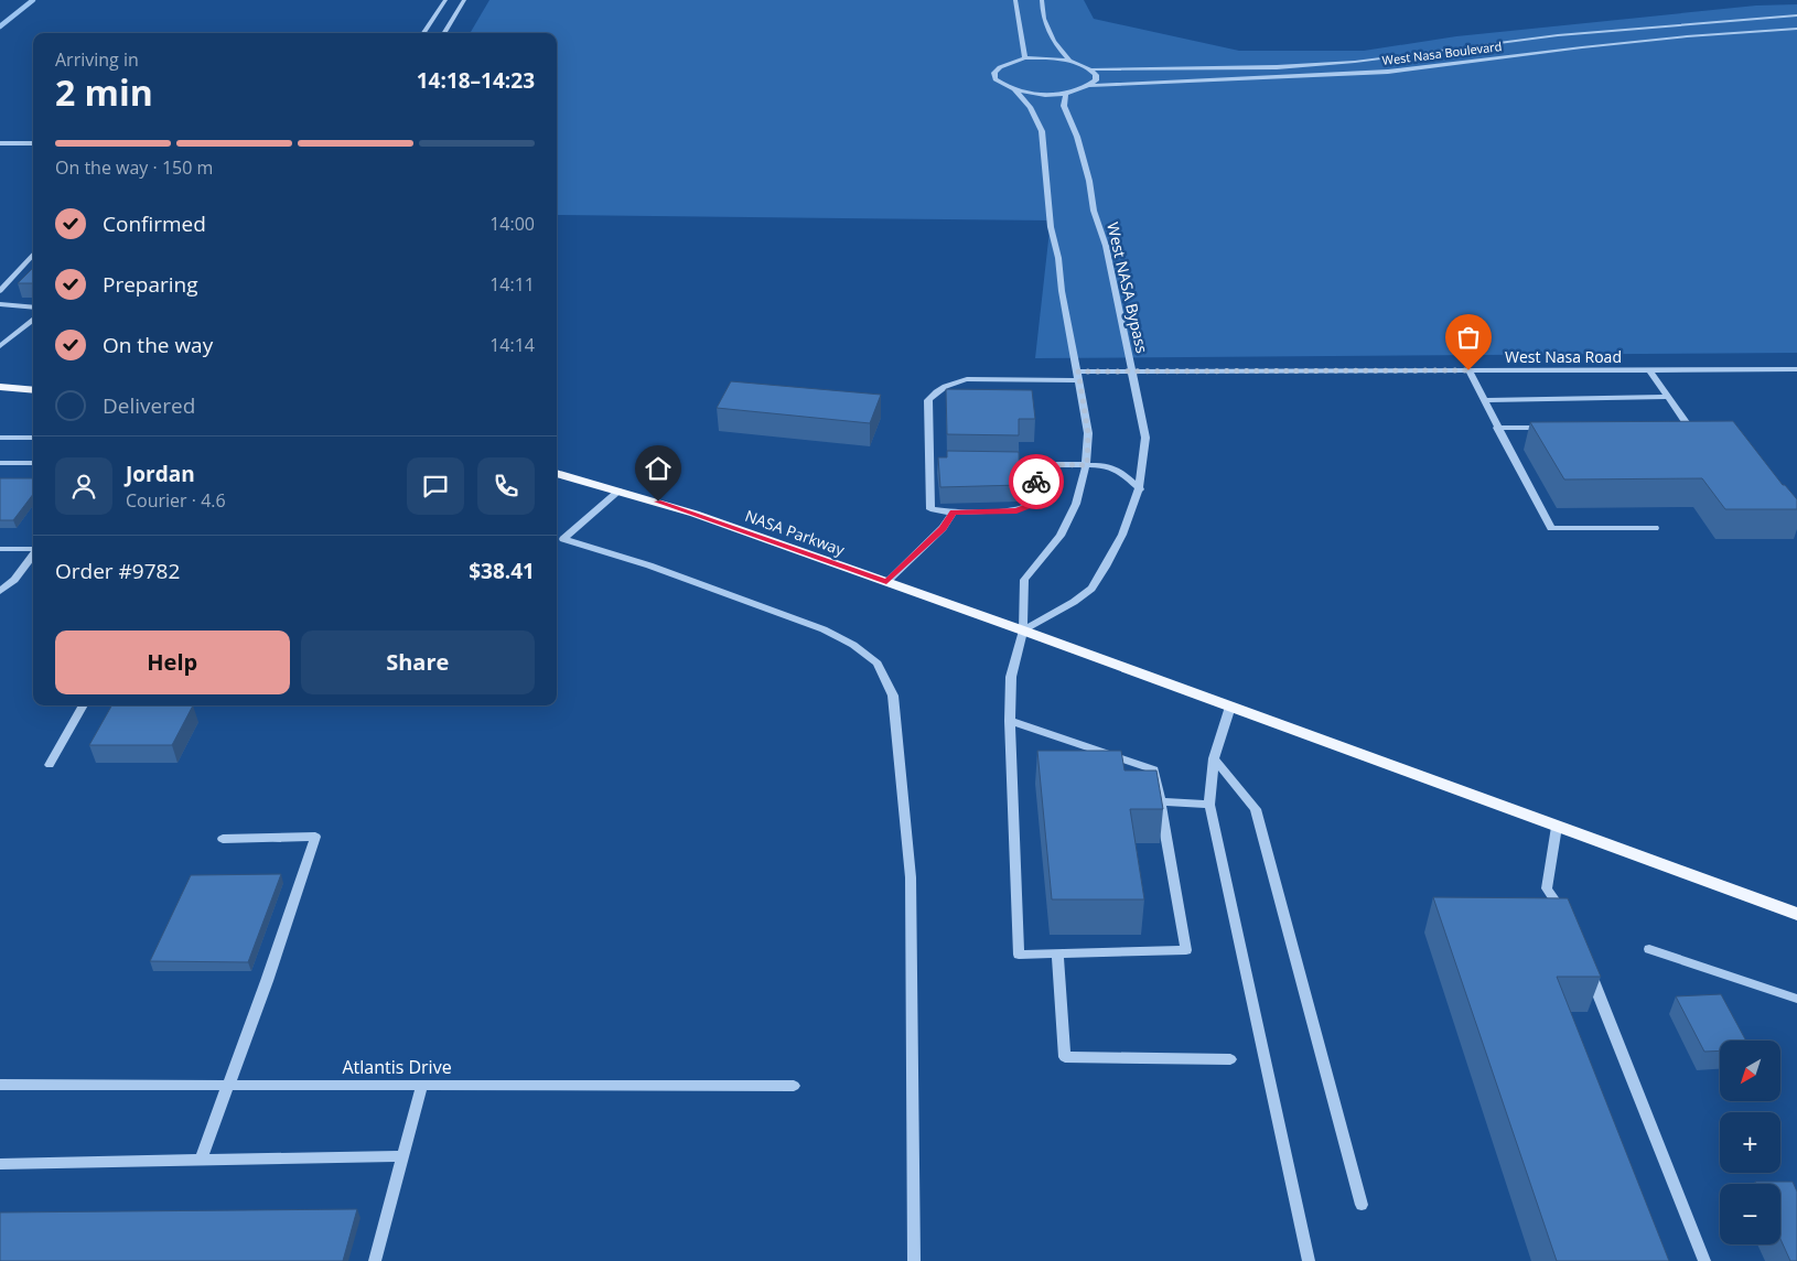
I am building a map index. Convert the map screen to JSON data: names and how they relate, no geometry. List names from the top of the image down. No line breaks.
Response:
{"streets":{"main road":["NASA Parkway"],"street":["West Nasa Boulevard","West NASA Bypass","West Nasa Road","Atlantis Drive"]},"crossings":[["West NASA Bypass","West Nasa Road"],["West NASA Bypass","NASA Parkway"]],"north":"bottom left","page":{"heading":["2 min","Arriving in","14:18–14:23"],"panel":["Jordan","Courier · 4.6","Order #9782","$38.41"],"bar":"On the way · 150 m","list":[["Confirmed","14:00"],["Preparing","14:11"],["On the way","14:14"],"Delivered"],"buttons":["Help","Share"],"map_buttons":["+","−"]}}
